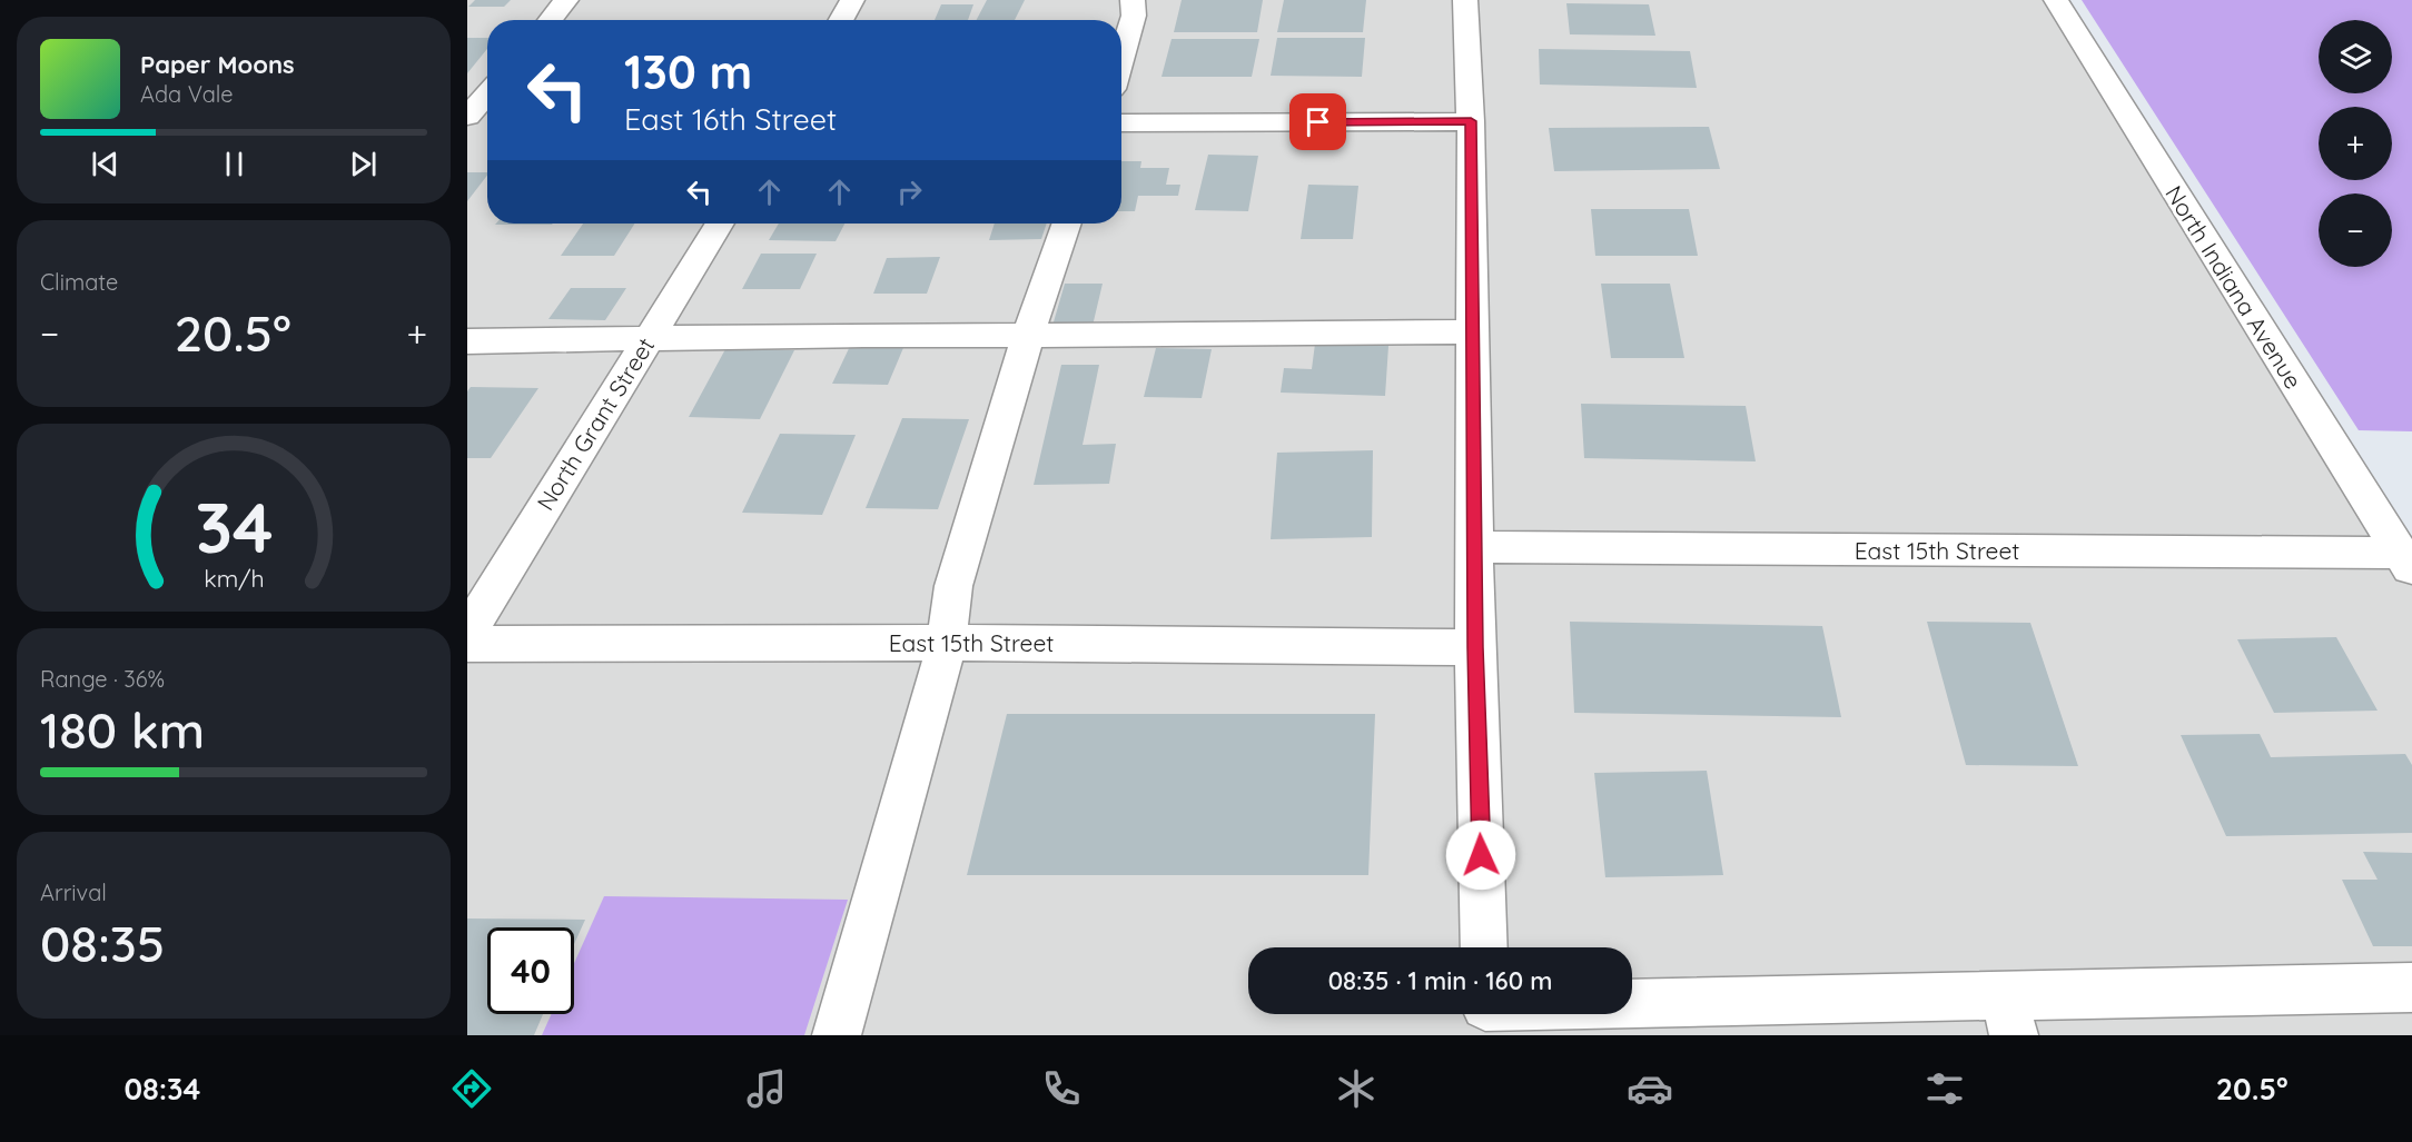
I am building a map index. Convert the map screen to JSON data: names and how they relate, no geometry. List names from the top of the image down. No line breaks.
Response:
{"streets":{"street":["North Indiana Avenue","North Grant Street","East 15th Street"]},"crossings":[["North Indiana Avenue","East 15th Street"]],"page":{"map_buttons":["+","−"],"turn":["130 m","East 16th Street"],"song":["Paper Moons","Ada Vale"],"tile":["Climate",["Range · 36%","180 km"],["Arrival","08:35"]],"heat":["−","20.5°","+"],"limit":"40","trip":"08:35 · 1 min · 160 m","tabs":["08:34","20.5°"],"gauge":["34","km/h"]}}
